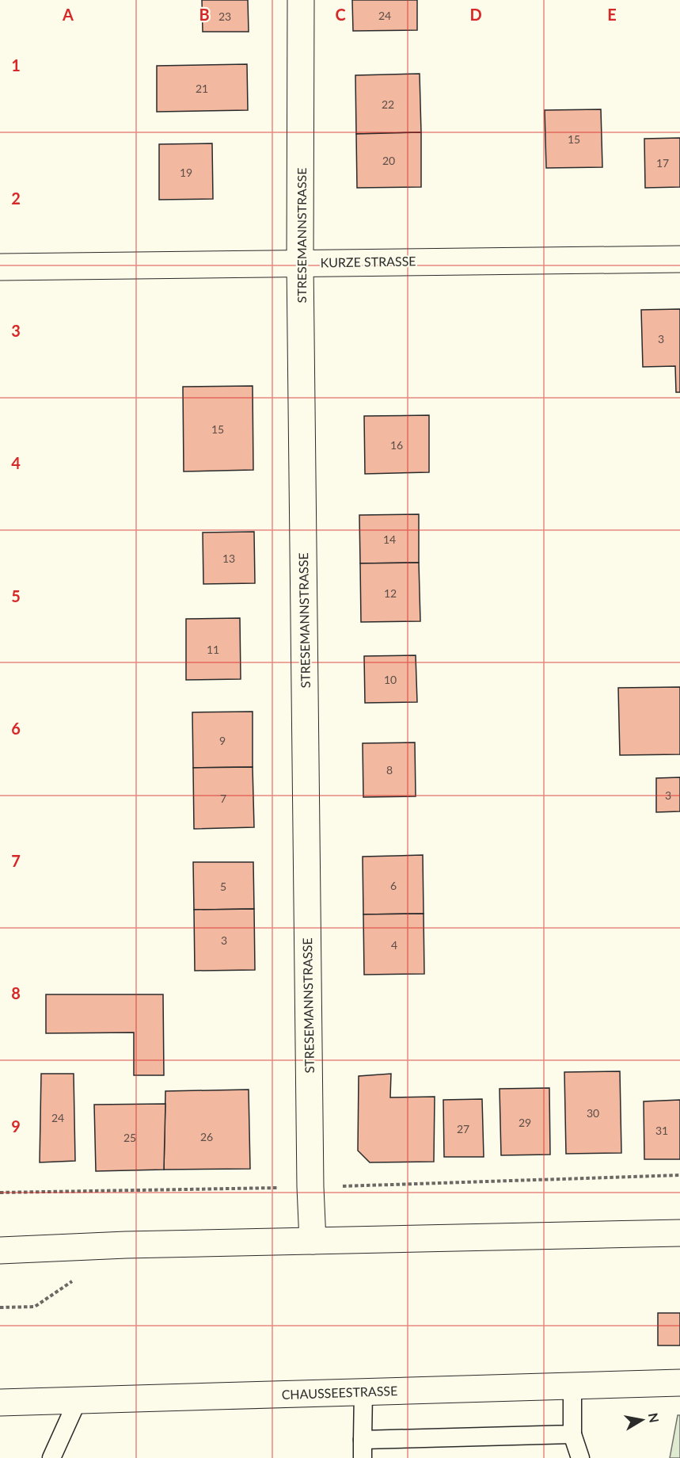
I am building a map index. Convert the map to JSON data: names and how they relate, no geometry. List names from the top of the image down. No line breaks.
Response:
{"streets":{"street":["STRESEMANNSTRASSE","KURZE STRASSE","CHAUSSEESTRASSE"]},"crossings":[["STRESEMANNSTRASSE","KURZE STRASSE"]],"house_numbers":["24","23","21","22","15","20","17","19","3","15","16","14","13","12","11","10","9","8","3","7","6","5","3","4","30","24","29","27","31","26","25"],"north":"right","grid":{"columns":["A","B","C","D","E"],"rows":["1","2","3","4","5","6","7","8","9"]}}
